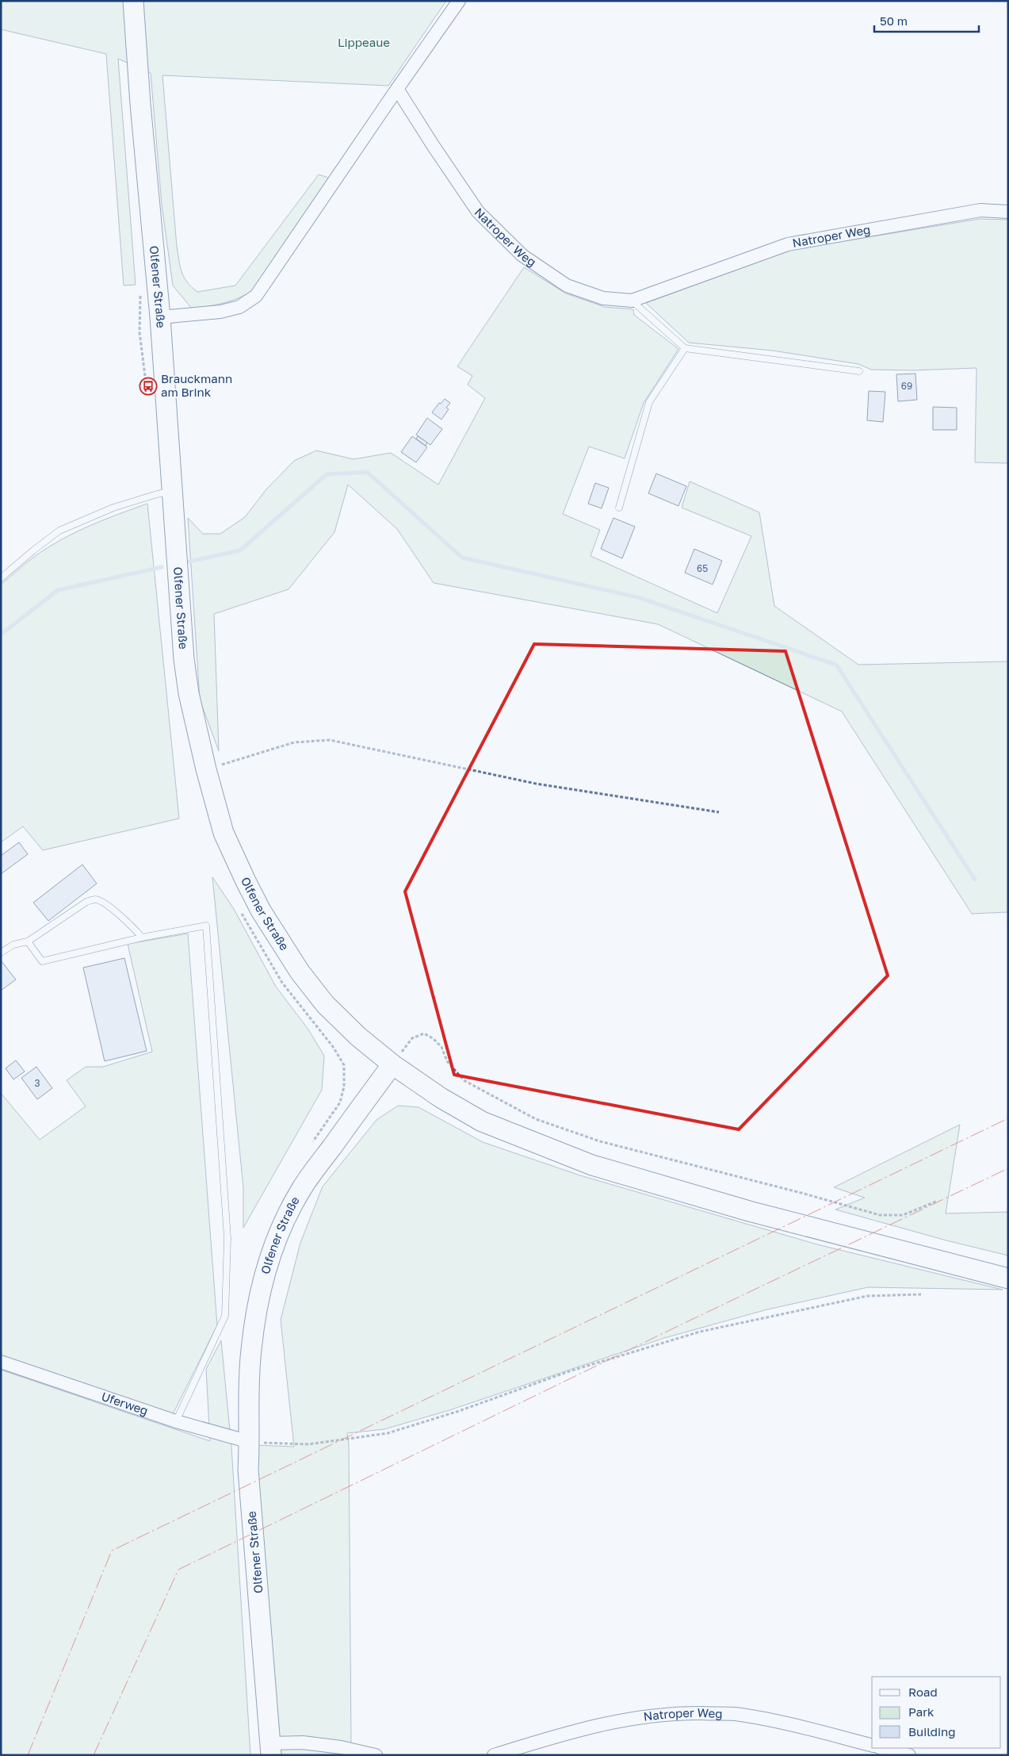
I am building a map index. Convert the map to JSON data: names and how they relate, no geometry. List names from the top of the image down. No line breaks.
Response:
{"streets":{"main road":["Olfener Straße"],"street":["Natroper Weg","Uferweg"]},"crossings":[["Olfener Straße","Uferweg"]],"parks":["Lippeaue"],"places":{"bus stop":["Brauckmann am Brink"]},"house_numbers":["69","65","3"],"legend":["Road","Park","Building"],"scale_bar":"50 m"}
